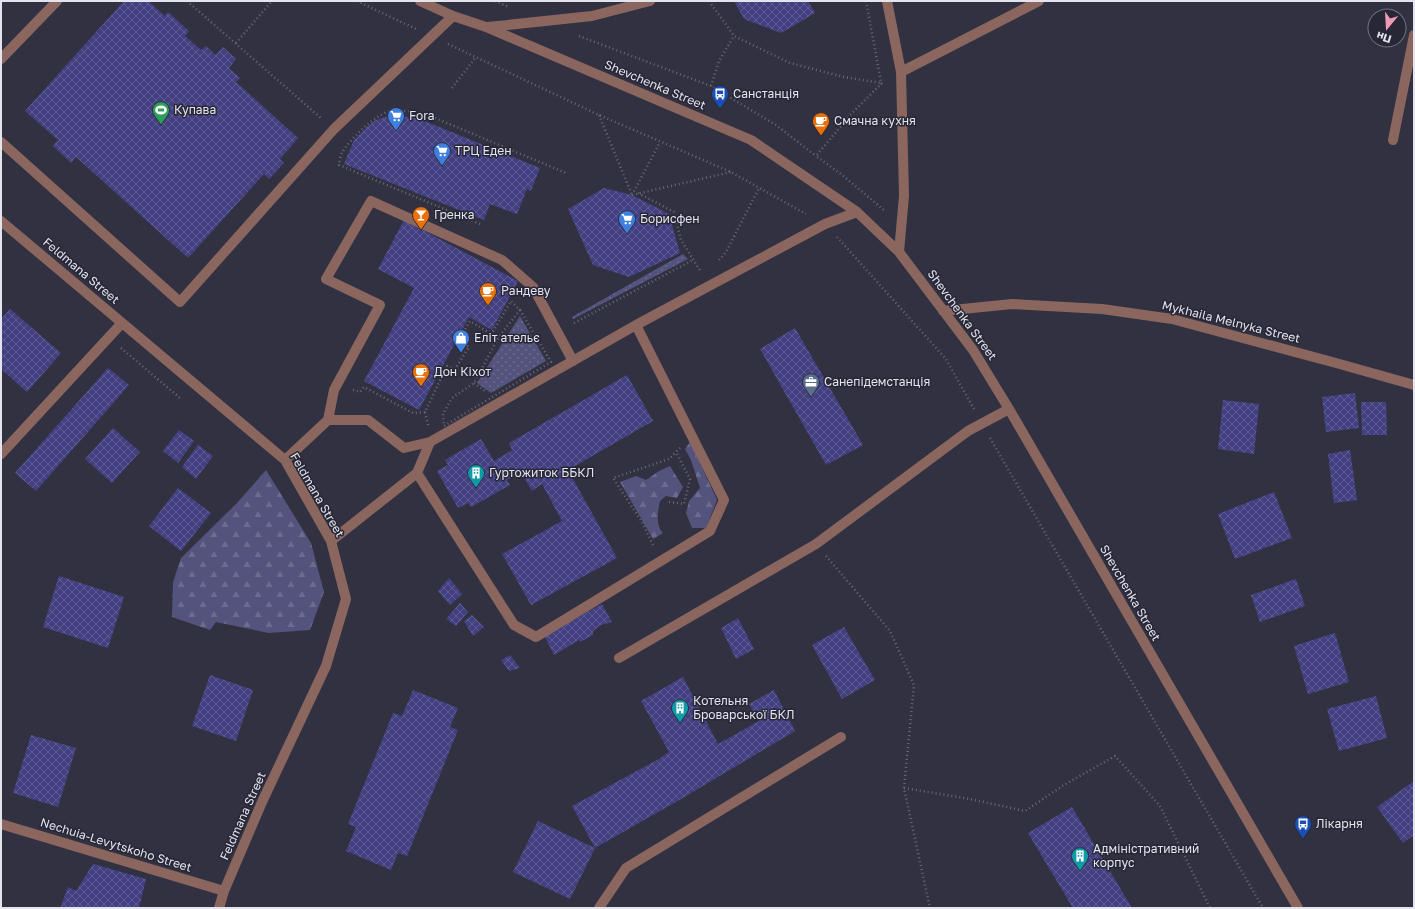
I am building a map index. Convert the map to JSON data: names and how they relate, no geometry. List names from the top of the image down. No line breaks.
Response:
{"streets":{"street":["Shevchenka Street","Feldmana Street","Mykhaila Melnyka Street","Nechuia-Levytskoho Street"]},"crossings":[["Shevchenka Street","Mykhaila Melnyka Street"],["Feldmana Street","Nechuia-Levytskoho Street"]],"places":{"bus stop":["Санстанція","Лікарня"],"sports":["Купава"],"supermarket":["Fora","ТРЦ Еден","Борисфен"],"cafe":["Смачна кухня","Рандеву","Дон Кіхот"],"bar":["Гренка"],"shop":["Еліт ательє"],"office":["Санепідемстанція"],"building":["Гуртожиток ББКЛ","Котельня Броварської БКЛ","Адміністративний корпус"]},"north":"bottom"}
